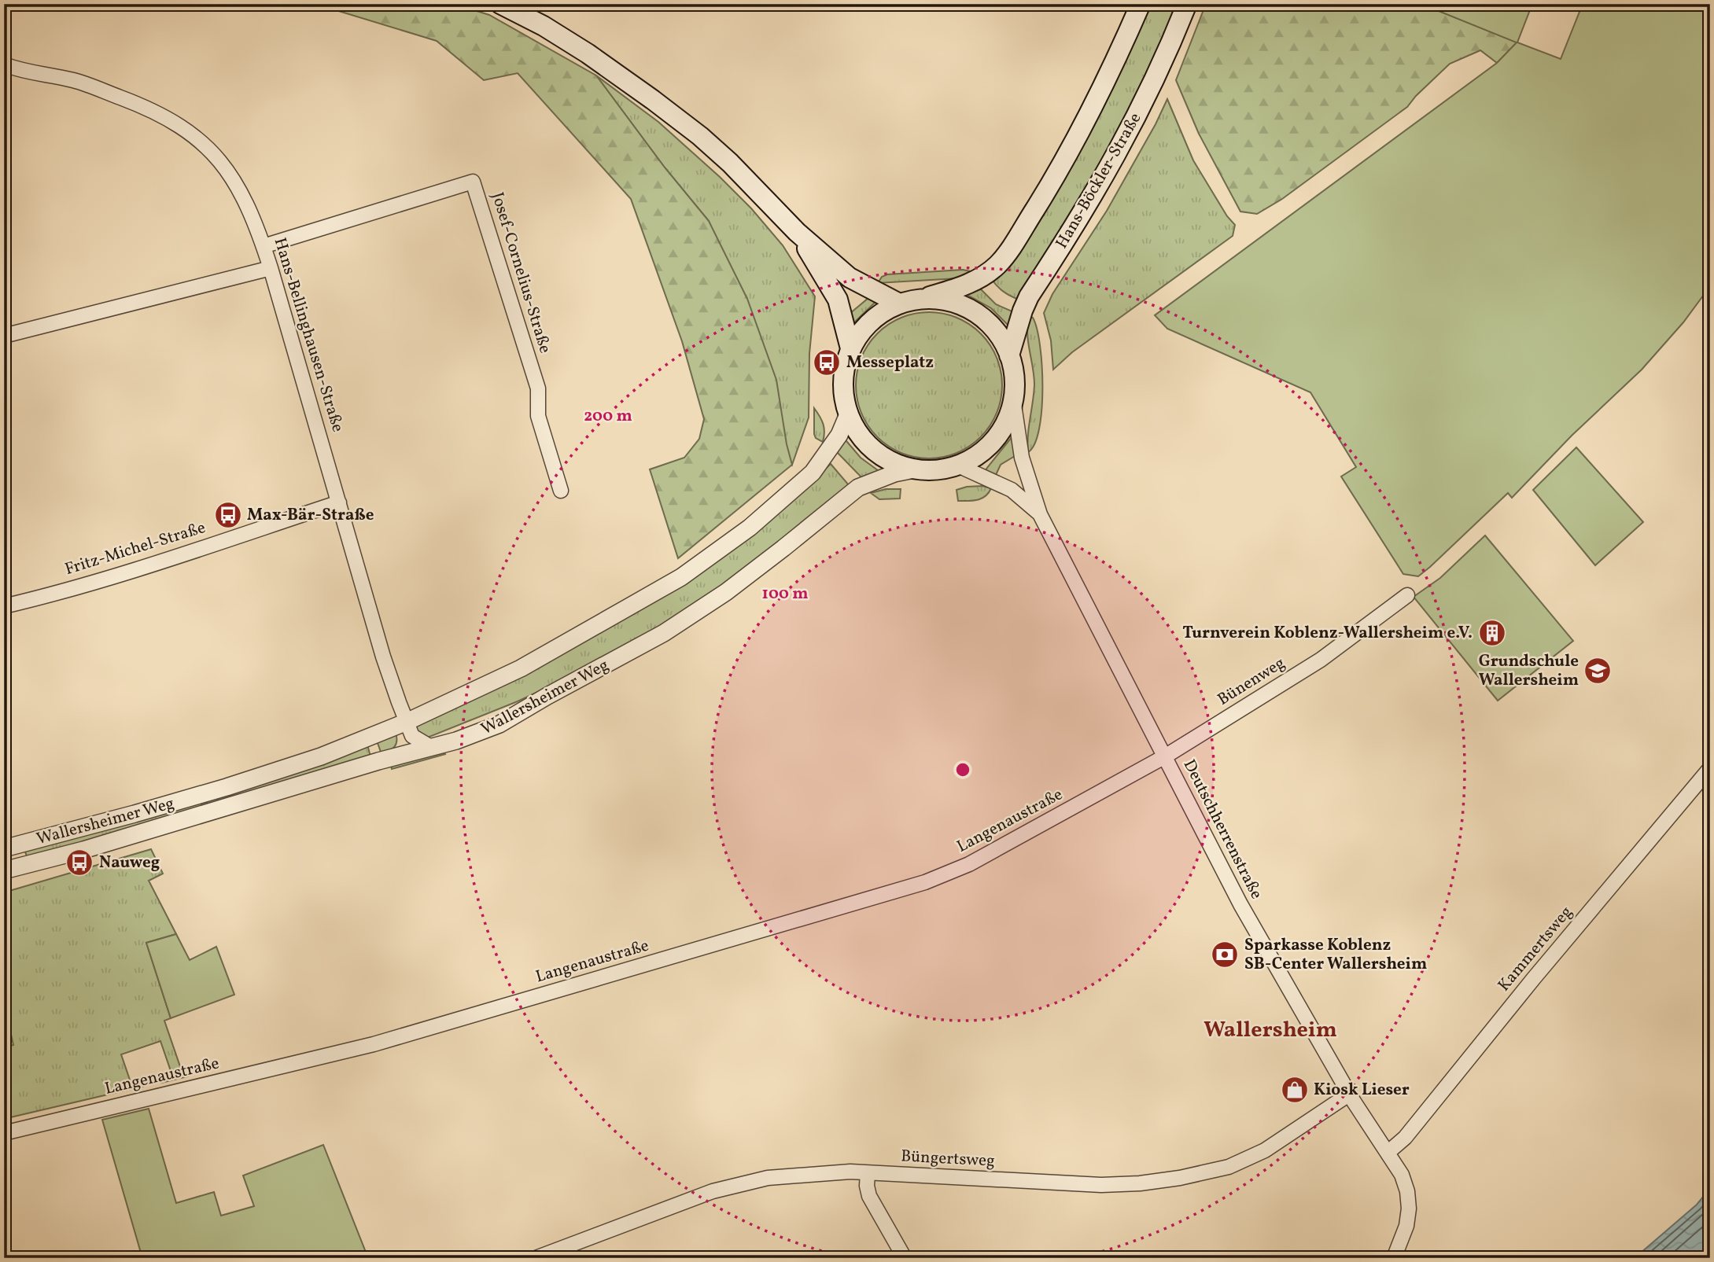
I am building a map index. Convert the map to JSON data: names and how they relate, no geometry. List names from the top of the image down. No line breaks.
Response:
{"streets":{"main road":["Hans-Böckler-Straße","Wallersheimer Weg"],"street":["Josef-Cornelius-Straße","Hans-Bellinghausen-Straße","Fritz-Michel-Straße","Bünenweg","Langenaustraße","Deutschherrenstraße","Kammertsweg","Büngertsweg"]},"crossings":[["Hans-Böckler-Straße","Wallersheimer Weg"],["Hans-Böckler-Straße","Deutschherrenstraße"],["Josef-Cornelius-Straße","Hans-Bellinghausen-Straße"],["Hans-Bellinghausen-Straße","Fritz-Michel-Straße"],["Hans-Bellinghausen-Straße","Wallersheimer Weg"],["Bünenweg","Langenaustraße"],["Bünenweg","Deutschherrenstraße"],["Wallersheimer Weg","Deutschherrenstraße"],["Langenaustraße","Deutschherrenstraße"],["Deutschherrenstraße","Kammertsweg"],["Deutschherrenstraße","Büngertsweg"]],"districts":["Wallersheim"],"places":{"bus stop":["Messeplatz","Max-Bär-Straße","Nauweg"],"building":["Turnverein Koblenz-Wallersheim e.V."],"school or university":["Grundschule Wallersheim"],"bank":["Sparkasse Koblenz SB-Center Wallersheim"],"shop":["Kiosk Lieser"]},"rings":["200 m","100 m"]}
